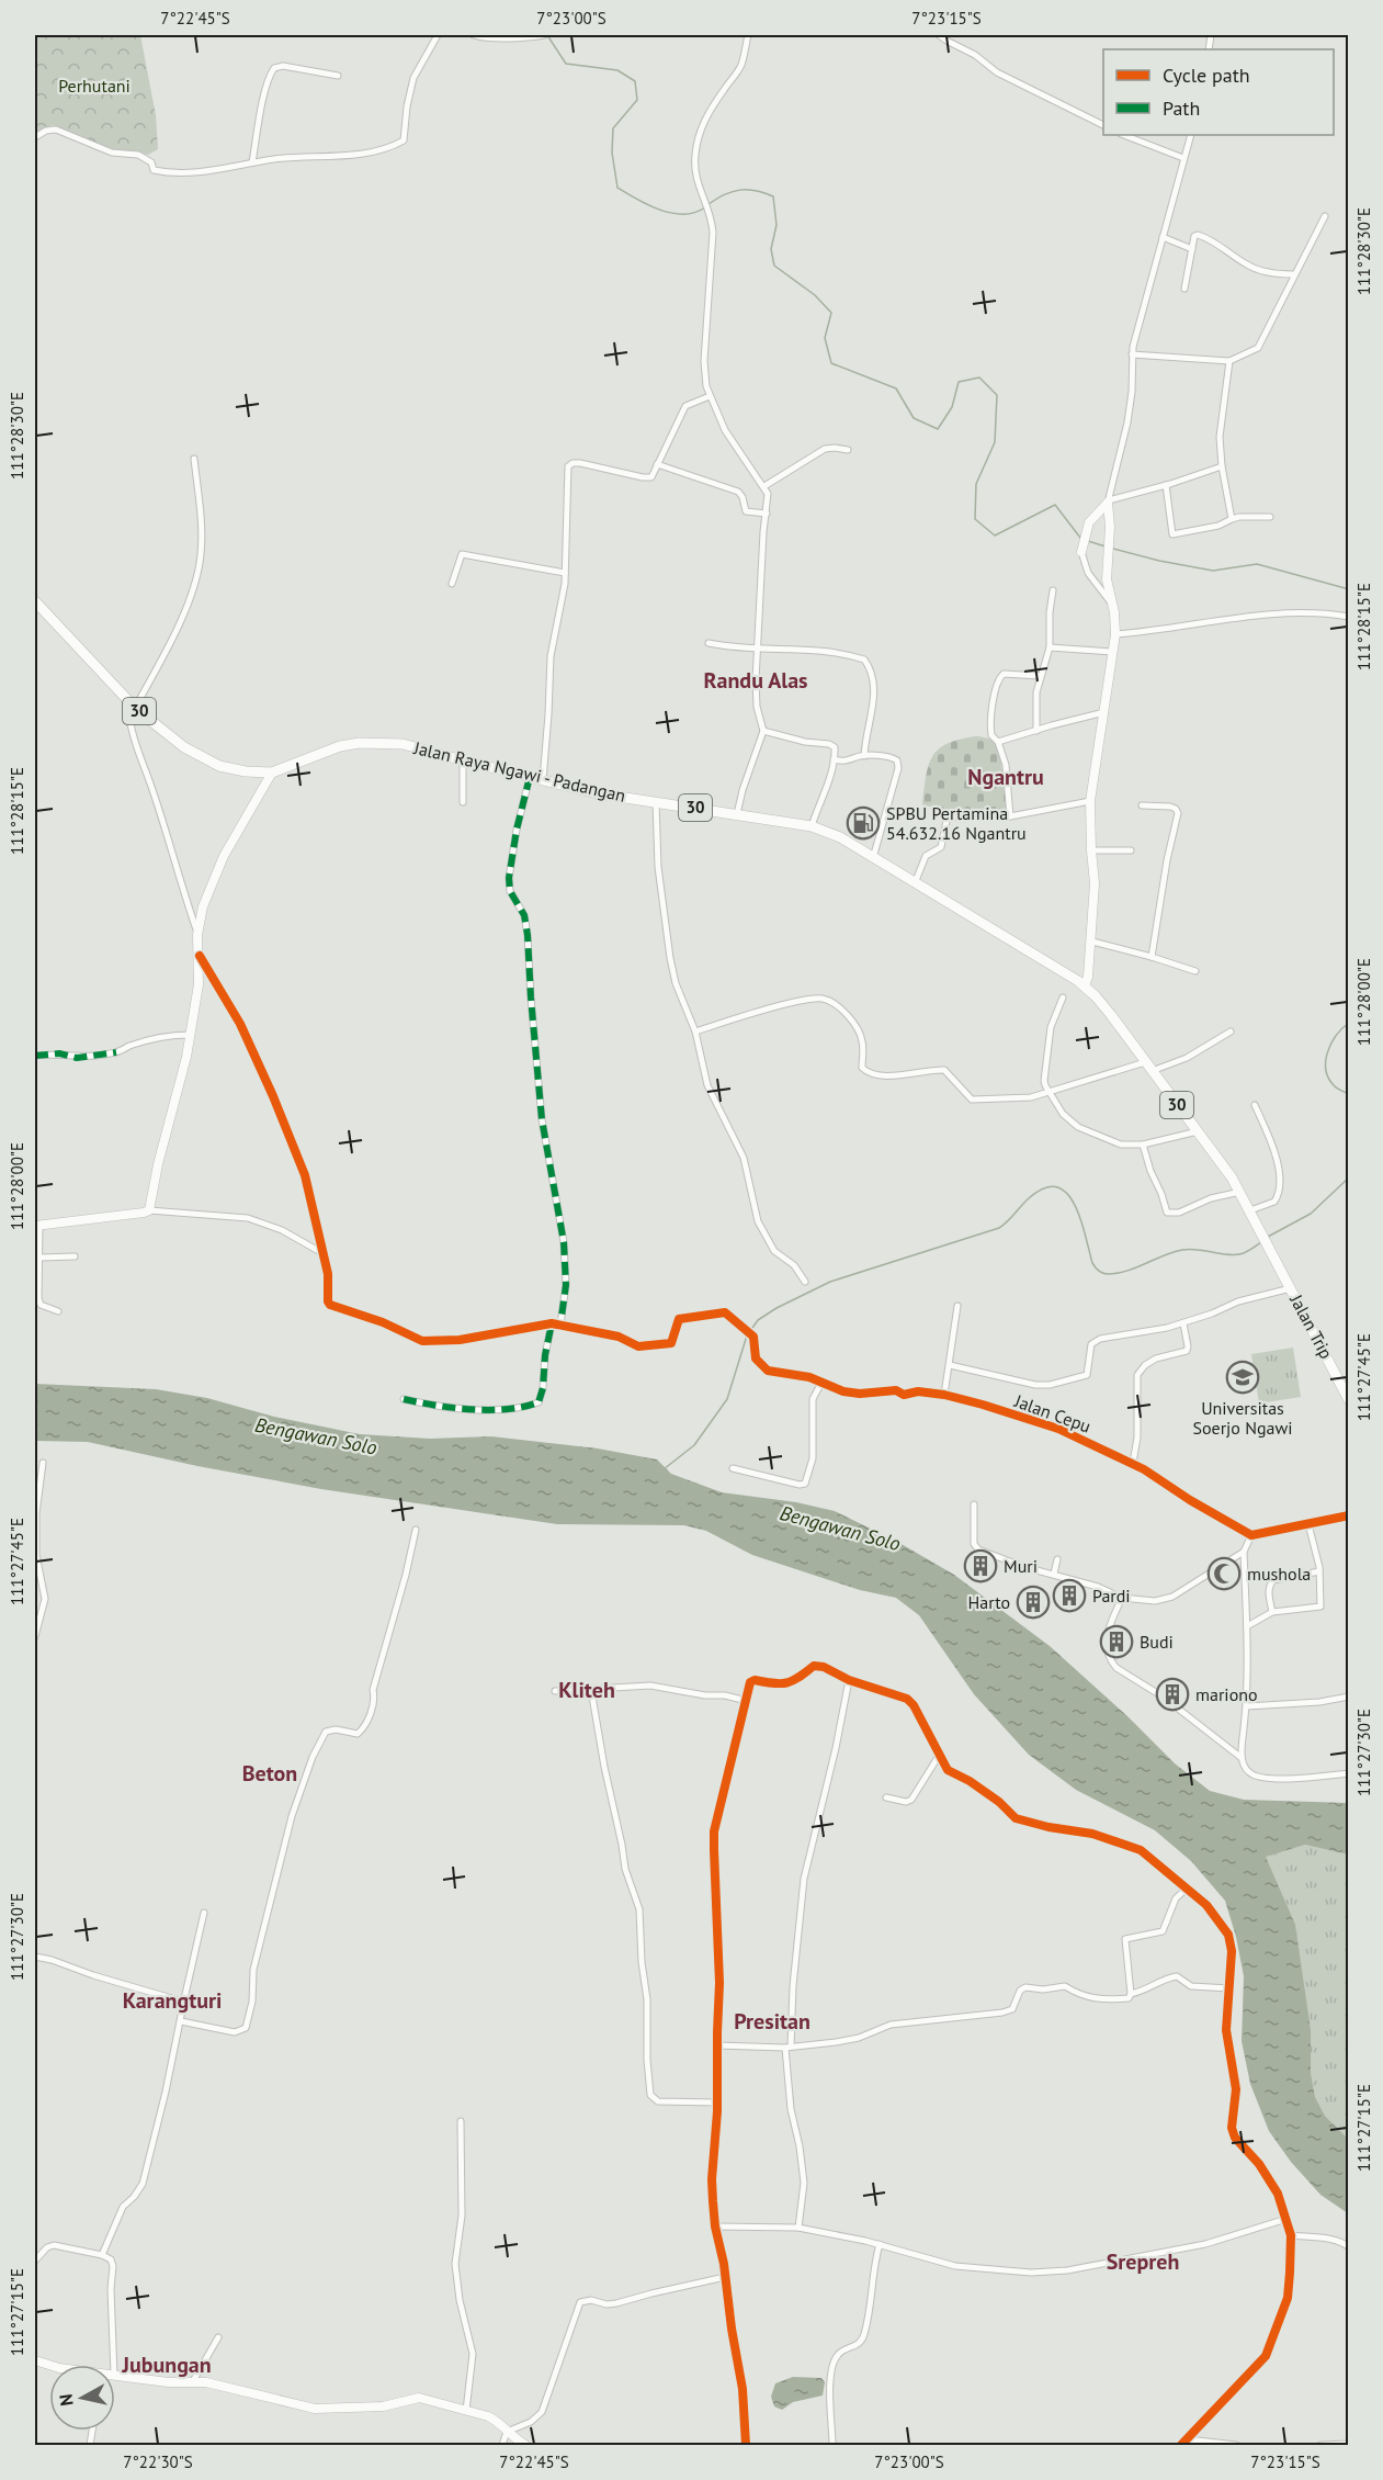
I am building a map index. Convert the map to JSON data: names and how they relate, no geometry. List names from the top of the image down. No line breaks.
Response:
{"streets":{"highway":["30","Jalan Raya Ngawi - Padangan","Jalan Trip"],"street":["Jalan Cepu"]},"crossings":[["Jalan Raya Ngawi - Padangan","Jalan Trip"]],"districts":["Randu Alas","Ngantru","Kliteh","Beton","Karangturi","Presitan","Srepreh","Jubungan"],"water":["Bengawan Solo"],"parks":["Perhutani"],"places":{"fuel station":["SPBU Pertamina 54.632.16 Ngantru"],"school or university":["Universitas Soerjo Ngawi"],"building":["Muri","Pardi","Harto","Budi","mariono"],"mosque":["mushola"]},"legend":["Cycle path","Path"],"north":"left","coordinates":["7°22'45\"S","7°23'00\"S","7°23'15\"S","111°28'30\"E","111°28'15\"E","111°28'00\"E","111°27'45\"E","111°27'30\"E","111°27'15\"E","7°22'30\"S"]}
